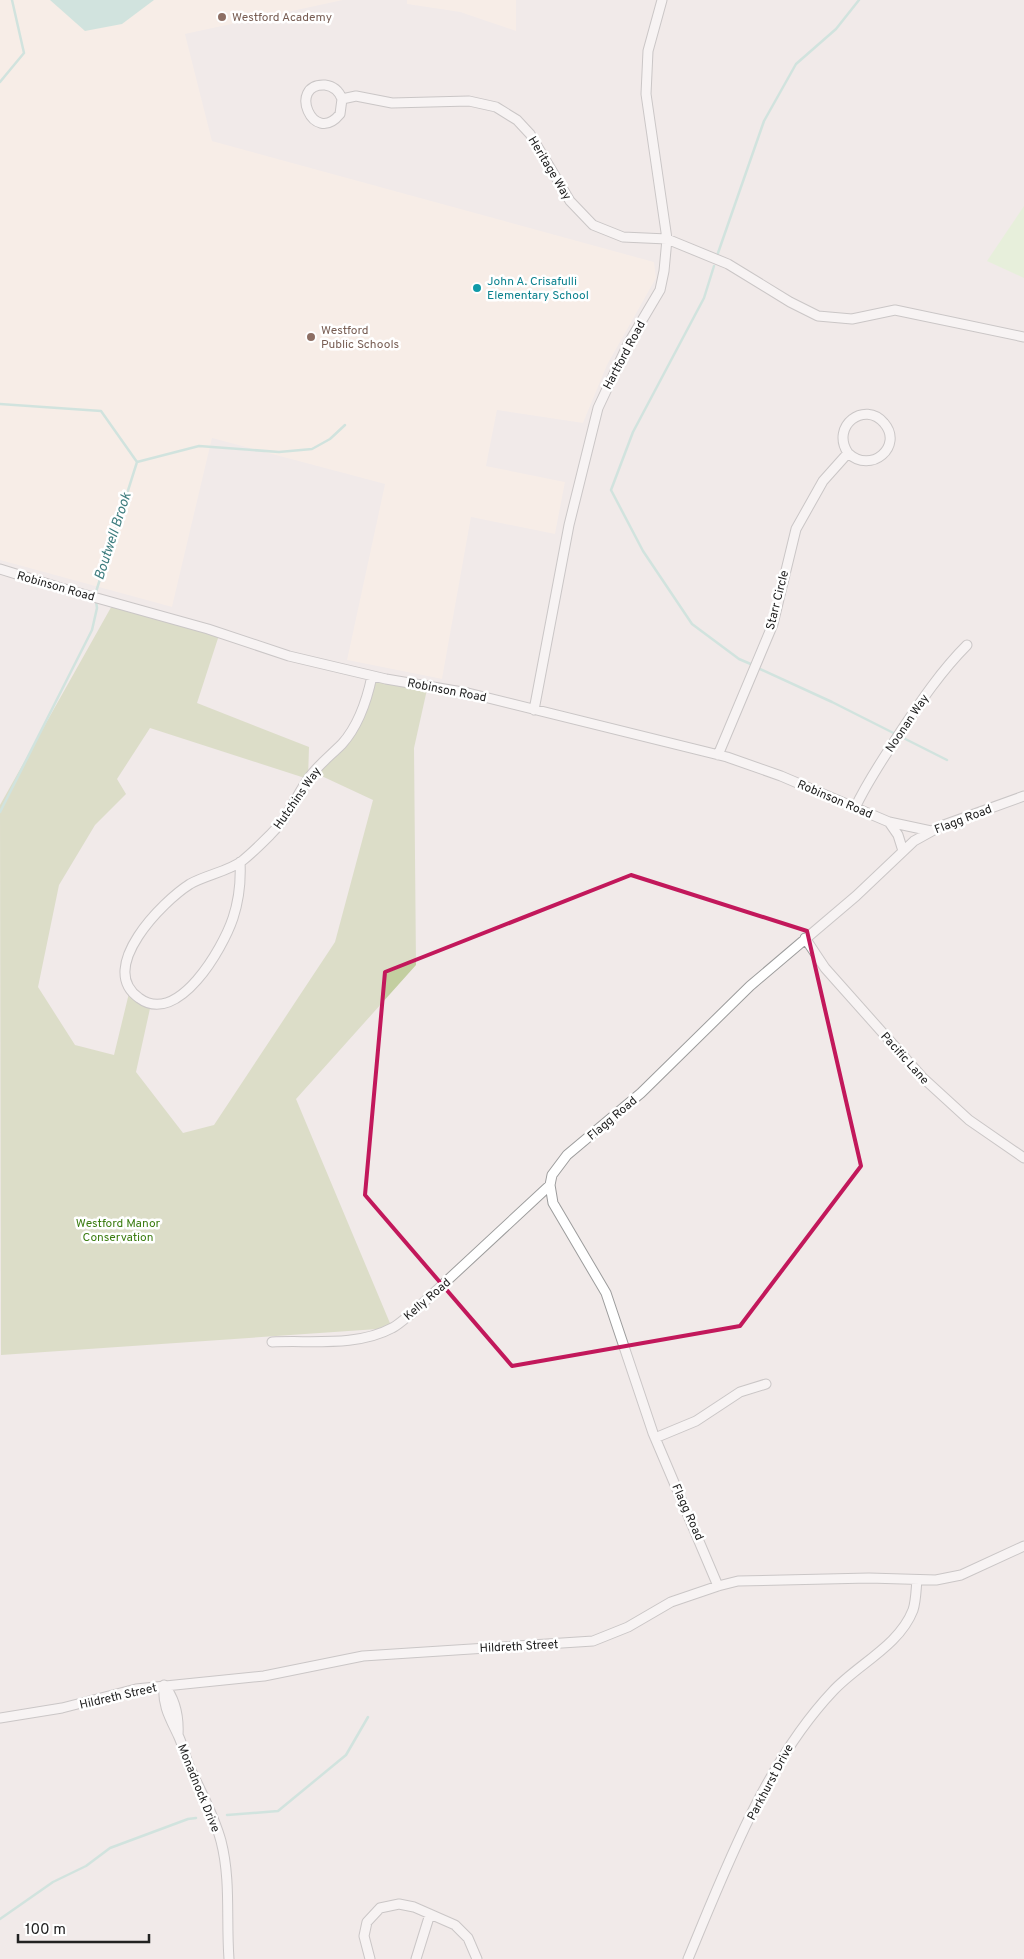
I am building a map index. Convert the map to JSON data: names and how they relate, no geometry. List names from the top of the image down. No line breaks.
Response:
{"streets":{"street":["Heritage Way","Hartford Road","Robinson Road","Starr Circle","Noonan Way","Hutchins Way","Flagg Road","Pacific Lane","Kelly Road","Hildreth Street","Parkhurst Drive","Monadnock Drive"]},"crossings":[["Heritage Way","Hartford Road"],["Hartford Road","Robinson Road"],["Robinson Road","Starr Circle"],["Robinson Road","Noonan Way"],["Robinson Road","Hutchins Way"],["Robinson Road","Flagg Road"],["Flagg Road","Pacific Lane"],["Flagg Road","Kelly Road"],["Flagg Road","Hildreth Street"],["Hildreth Street","Parkhurst Drive"],["Hildreth Street","Monadnock Drive"]],"water":["Boutwell Brook"],"parks":["Westford Manor Conservation"],"places":["Westford Academy","John A. Crisafulli Elementary School","Westford Public Schools"],"scale_bar":"100 m"}
